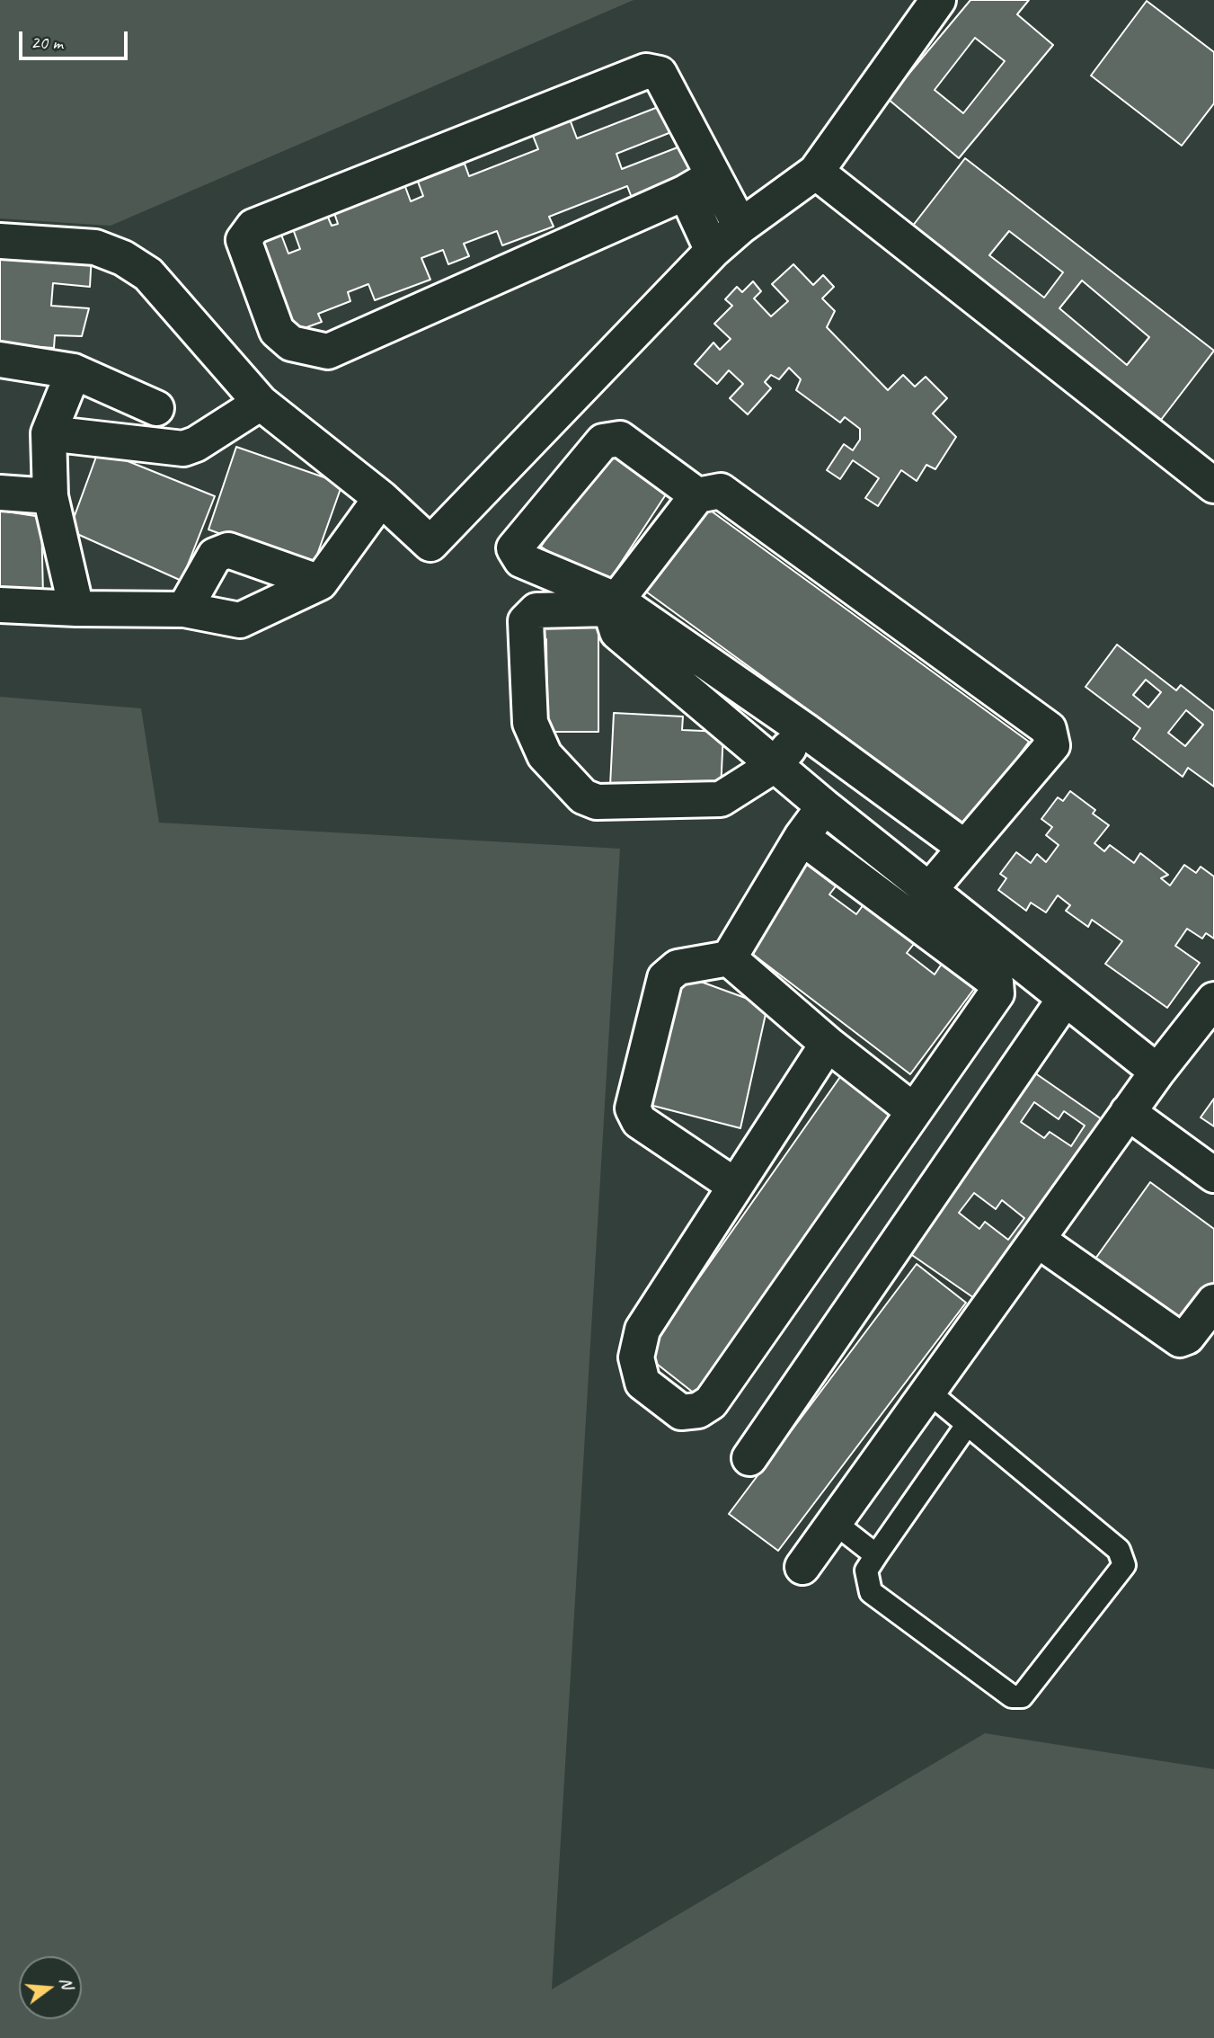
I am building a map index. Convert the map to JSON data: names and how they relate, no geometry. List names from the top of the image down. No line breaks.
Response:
{"scale_bar":"20 m","north":"right"}
